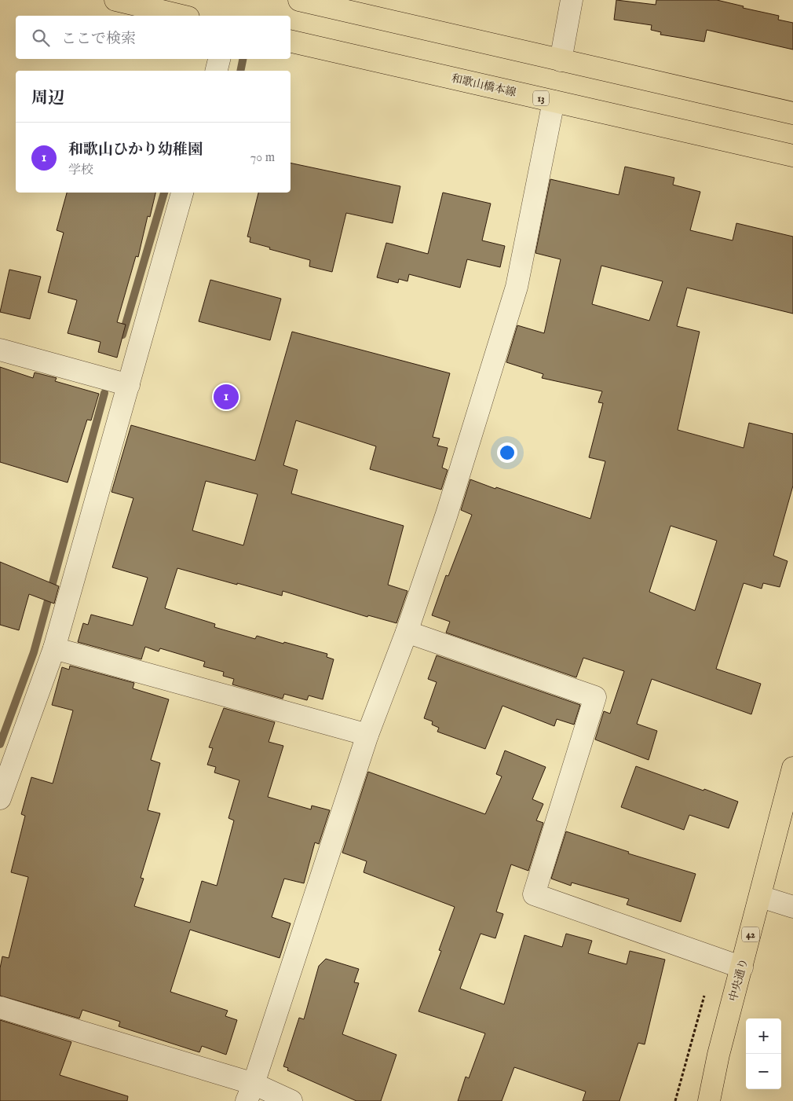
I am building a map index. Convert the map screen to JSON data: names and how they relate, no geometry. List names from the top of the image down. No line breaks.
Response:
{"streets":{"main road":["和歌山橋本線","13","42","中央通り"]},"page":{"search":"ここで検索","heading":"周辺","list":[{"mark":"1","name":"和歌山ひかり幼稚園","note":"学校","value":"70 m"}],"pins":"1","map_buttons":["+","−"]}}
